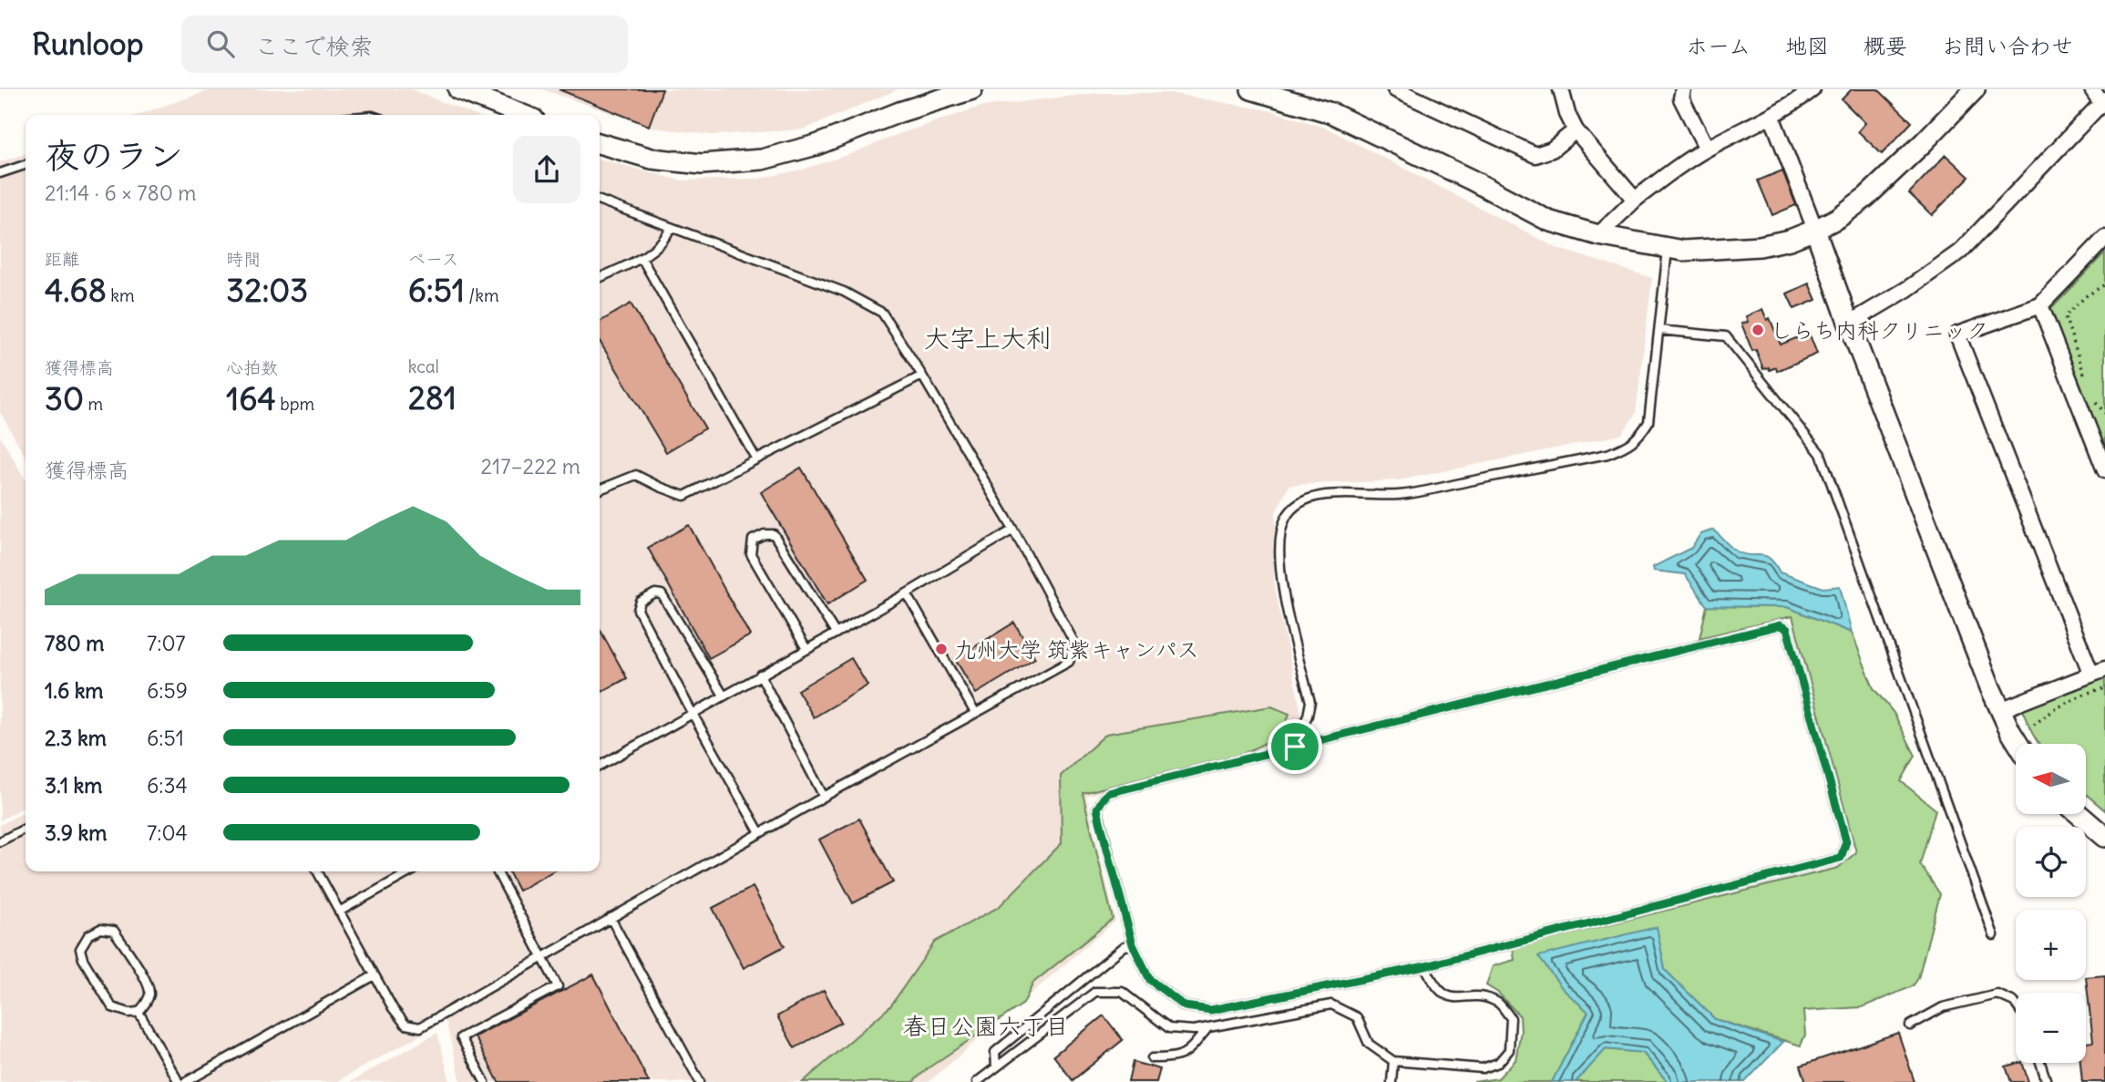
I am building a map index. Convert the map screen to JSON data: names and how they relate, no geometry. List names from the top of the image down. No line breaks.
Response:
{"districts":["大字上大利","春日公園六丁目"],"places":["しらち内科クリニック","九州大学 筑紫キャンパス"],"north":"left","page":{"header":"Runloop","search":"ここで検索","nav":["ホーム","地図","概要","お問い合わせ"],"heading":["夜のラン","21:14 · 6 × 780 m"],"stats":[["距離","4.68 km"],["時間","32:03"],["ペース","6:51 /km"],["獲得標高","30 m"],["心拍数","164 bpm"],["kcal","281"]],"chart":["獲得標高","217–222 m"],"list":[{"name":"780 m","note":"7:07"},{"name":"1.6 km","note":"6:59"},{"name":"2.3 km","note":"6:51"},{"name":"3.1 km","note":"6:34"},{"name":"3.9 km","note":"7:04"}],"map_buttons":["+","−"]}}
